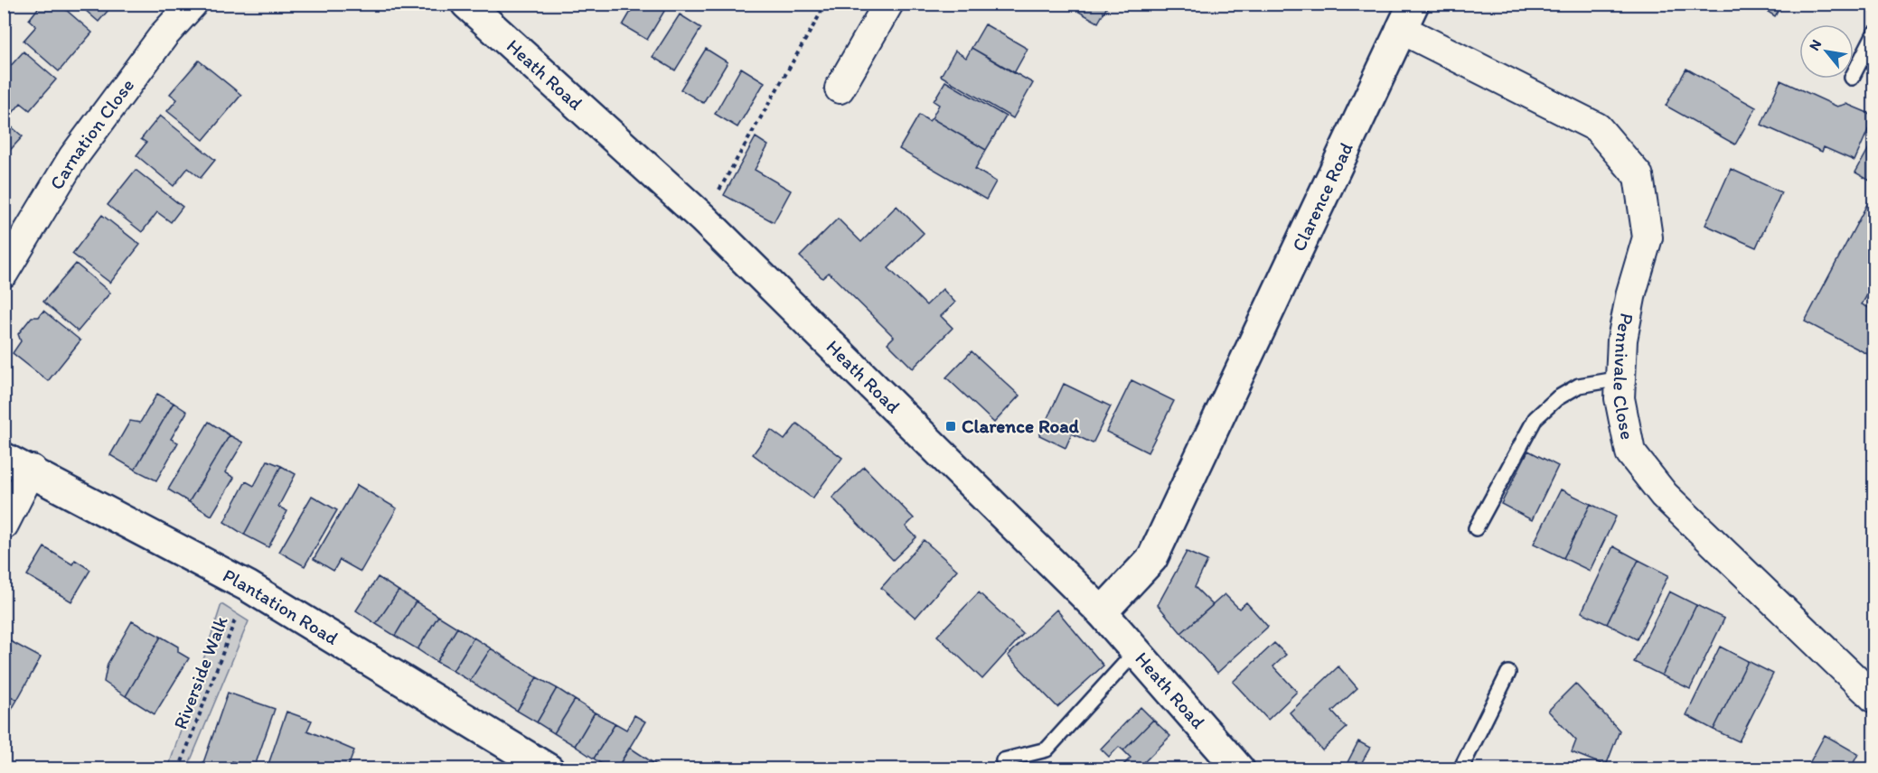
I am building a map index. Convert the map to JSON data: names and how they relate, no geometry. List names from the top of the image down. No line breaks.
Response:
{"streets":{"street":["Heath Road","Carnation Close","Clarence Road","Pennivale Close","Plantation Road"],"path":["Riverside Walk"]},"crossings":[["Heath Road","Clarence Road"],["Clarence Road","Pennivale Close"],["Plantation Road","Riverside Walk"]],"places":{"transit":["Clarence Road"]},"north":"top left"}
